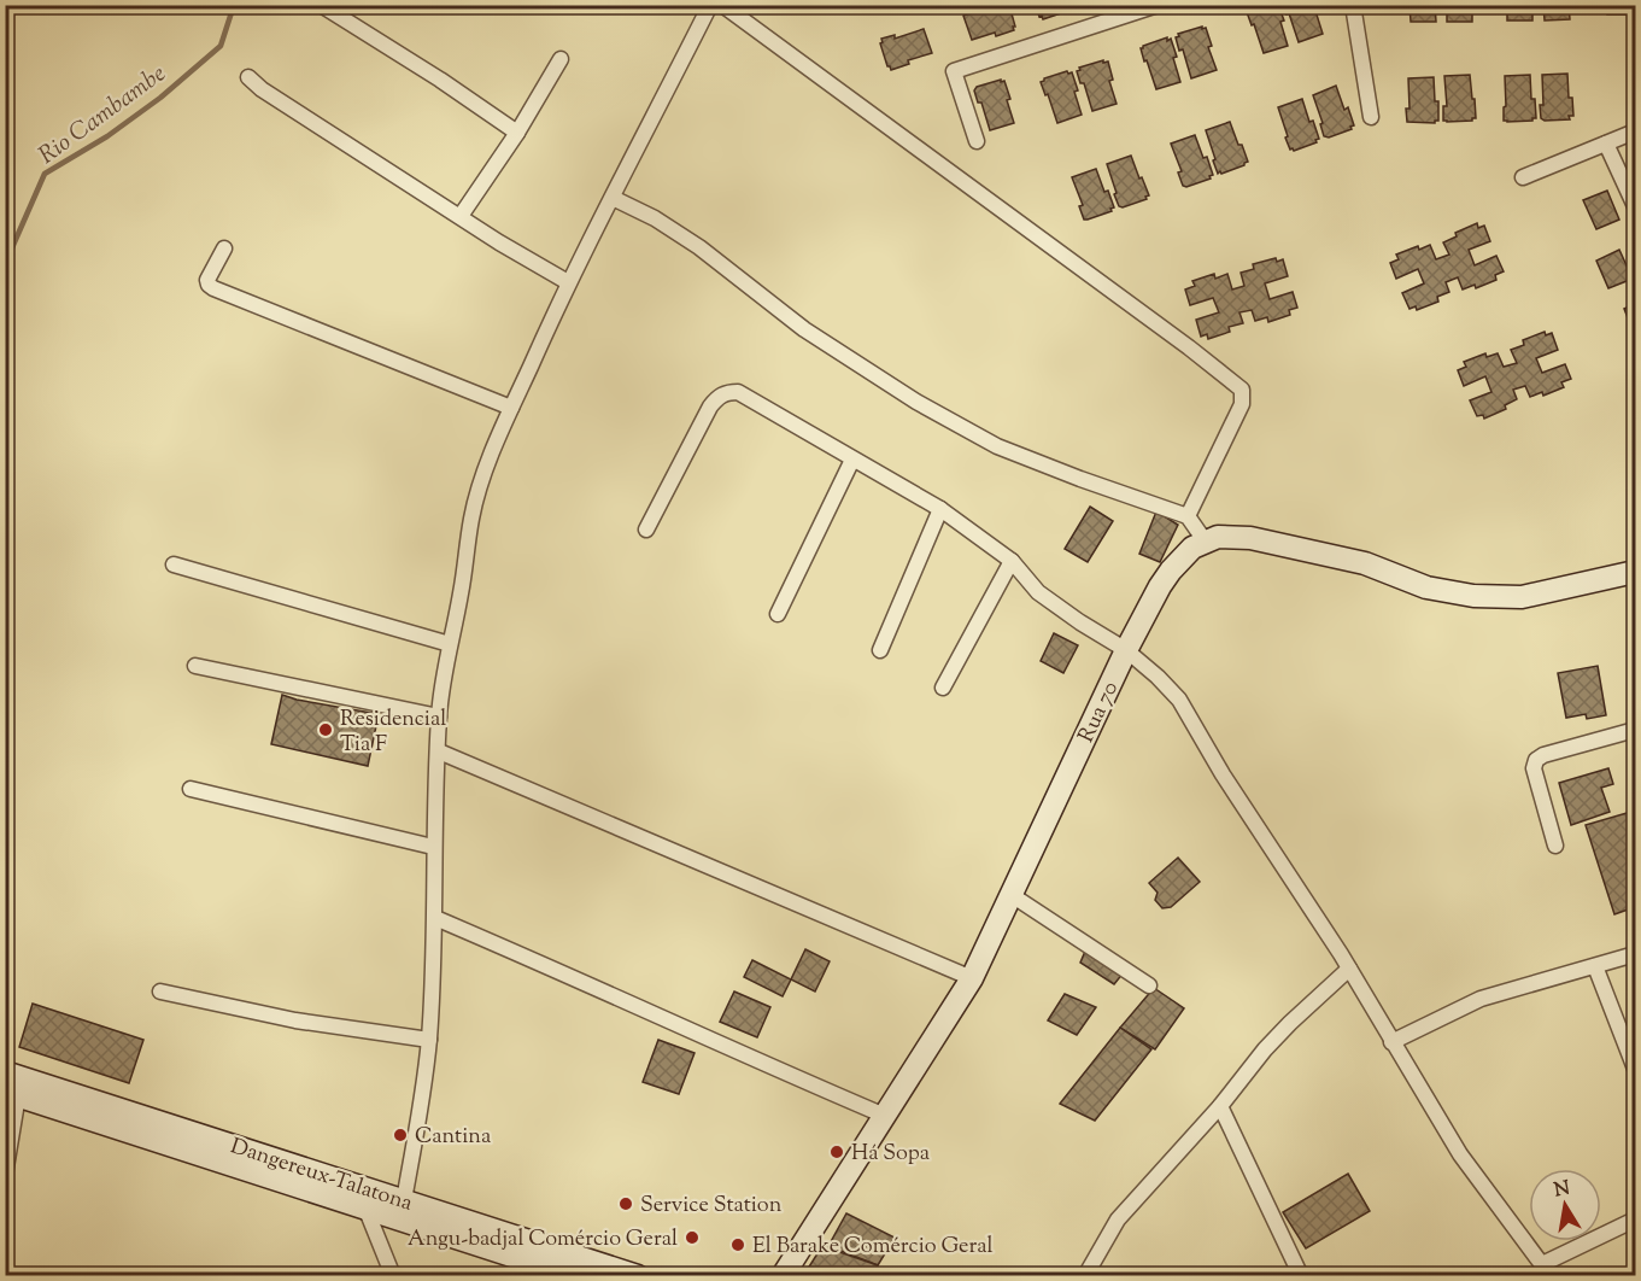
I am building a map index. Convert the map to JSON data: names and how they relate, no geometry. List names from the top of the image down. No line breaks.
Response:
{"streets":{"street":["Rua 70","Dangereux-Talatona"]},"water":["Rio Cambambe"],"places":["Residencial Tia F","Cantina","Há Sopa","Service Station","Angu-badjal Comércio Geral","El Barake Comércio Geral"],"north":"top"}
